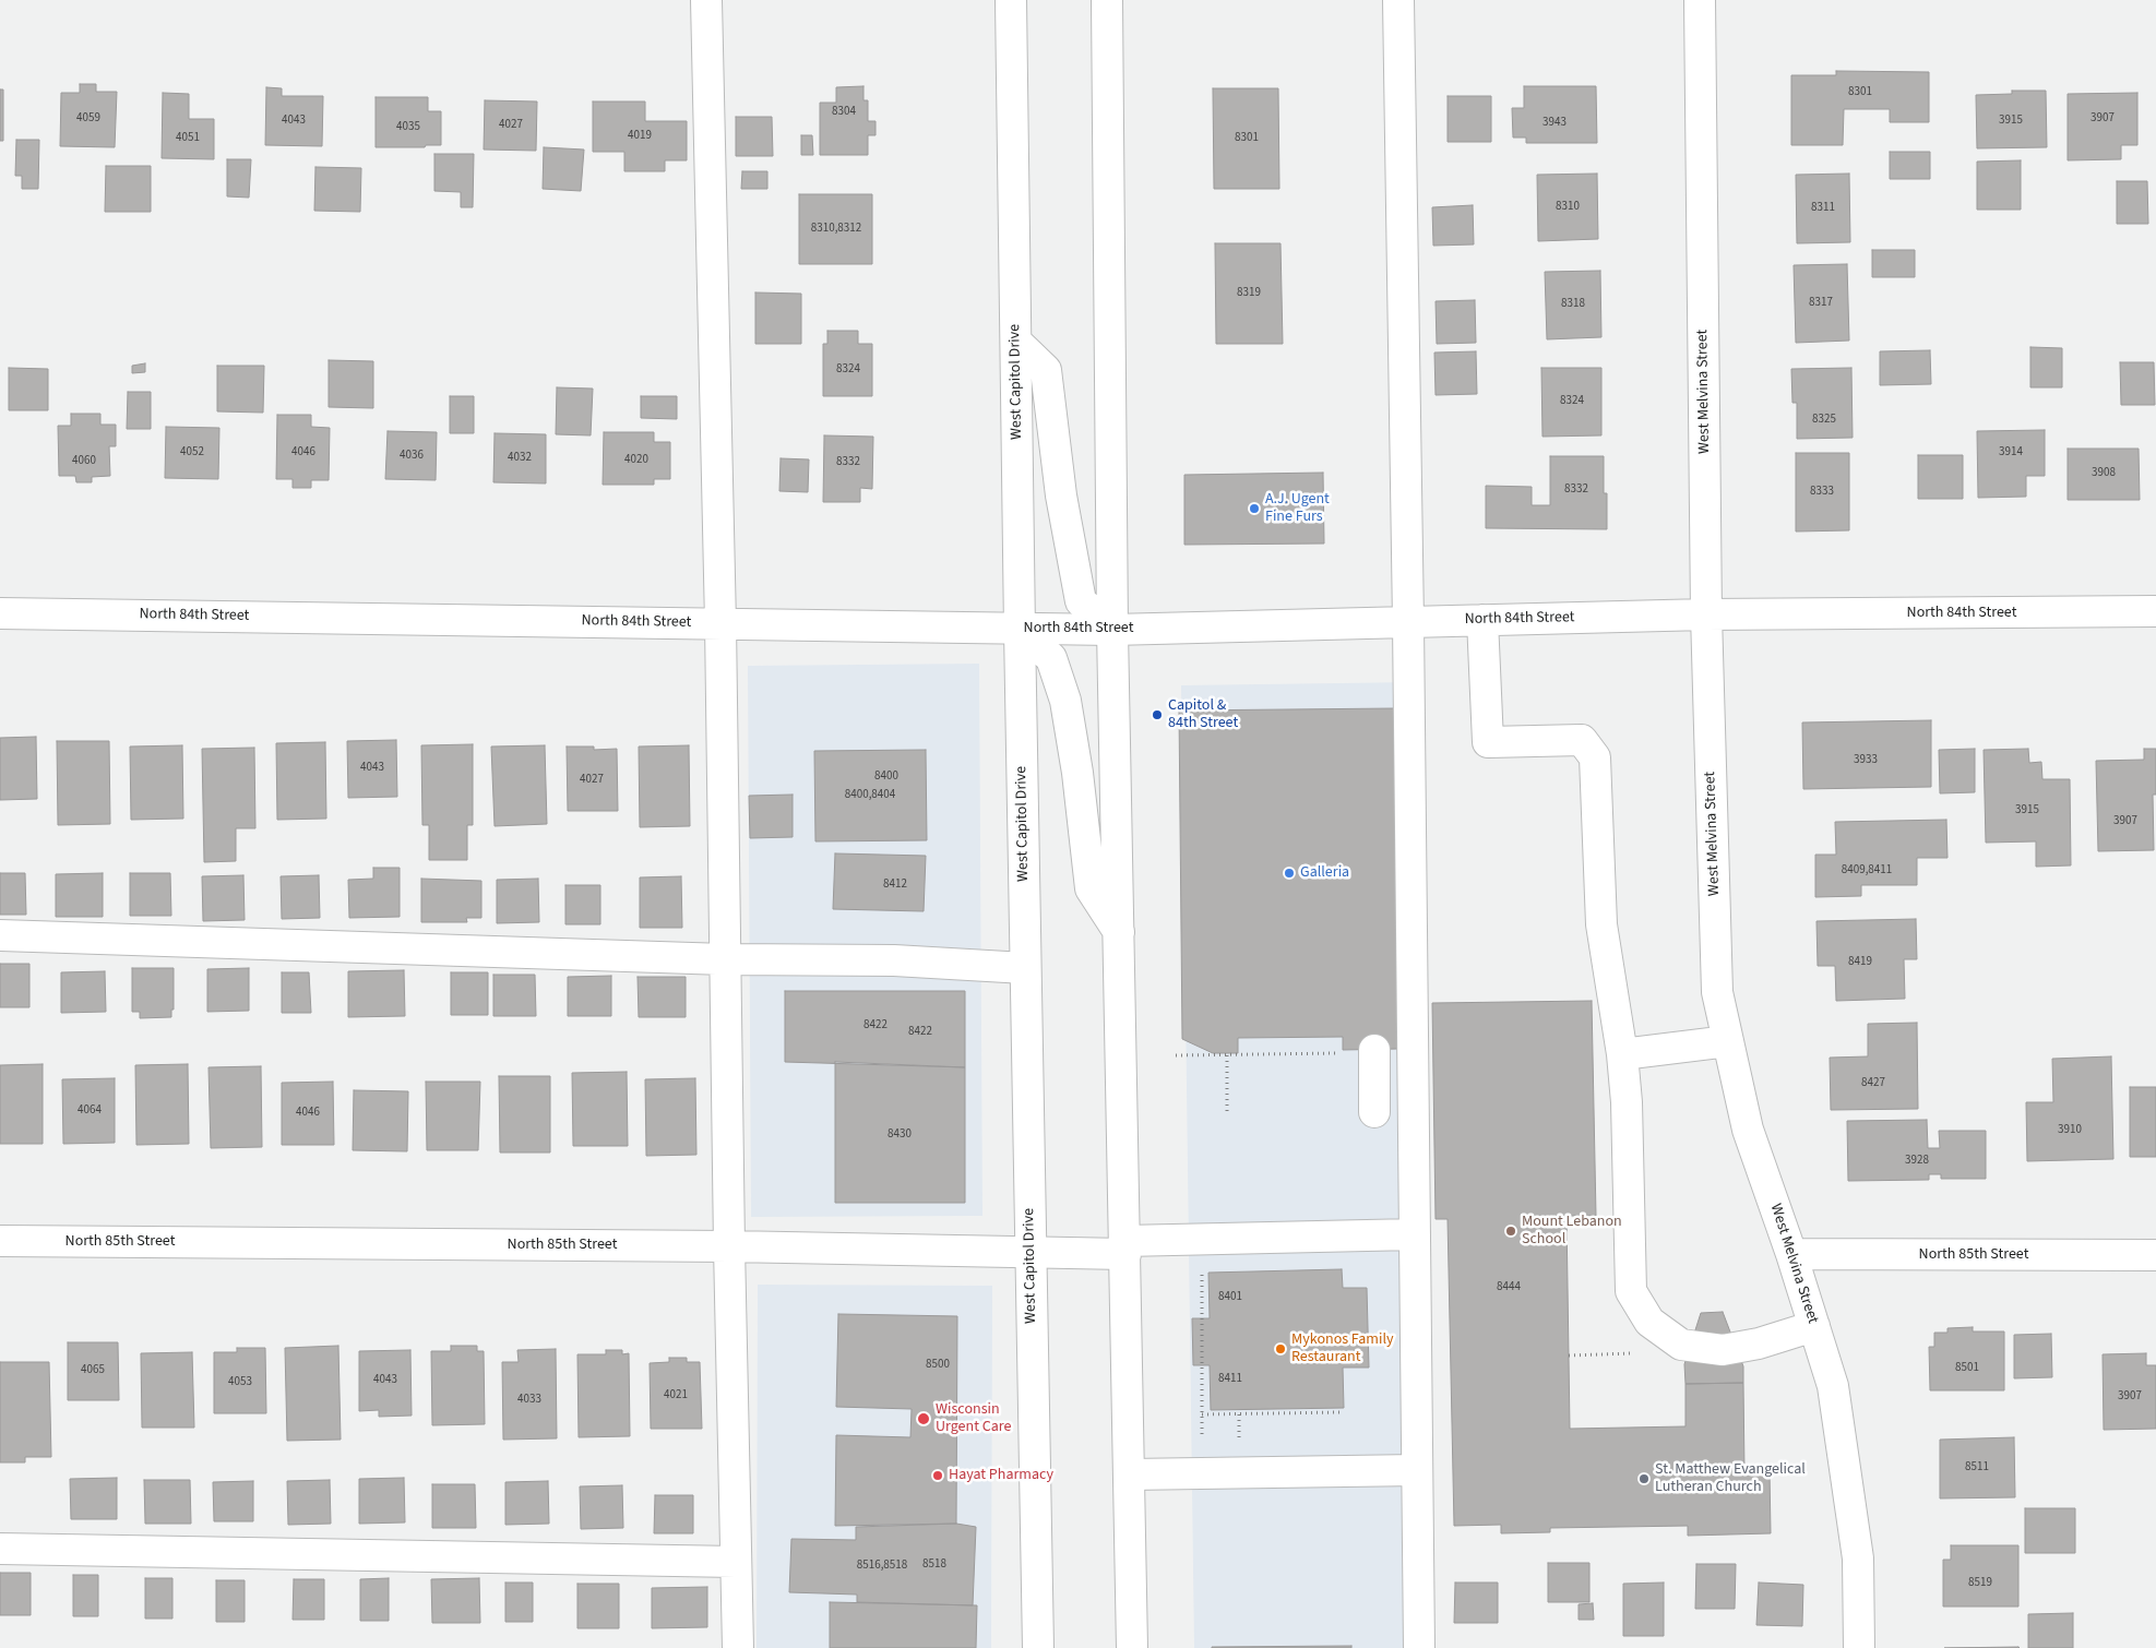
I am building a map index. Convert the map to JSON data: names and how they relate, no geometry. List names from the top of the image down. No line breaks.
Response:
{"streets":{"street":["West Capitol Drive","West Melvina Street","North 84th Street","North 85th Street"]},"crossings":[["West Capitol Drive","North 84th Street"],["West Capitol Drive","North 85th Street"],["West Melvina Street","North 84th Street"],["West Melvina Street","North 85th Street"]],"places":["A.J. Ugent Fine Furs","Capitol & 84th Street","Galleria","Mount Lebanon School","Mykonos Family Restaurant","Wisconsin Urgent Care","Hayat Pharmacy","St. Matthew Evangelical Lutheran Church"],"house_numbers":["8301","8304","4059","3907","4043","3915","3943","4027","4035","4019","4051","8301","8310","8311","8310,8312","8319","8317","8318","8324","8324","8325","4052","4046","3914","4036","4032","4020","4060","8332","3908","8332","8333","3933","4043","8400","4027","8400,8404","3915","3907","8409,8411","8412","8419","8422","8422","8427","4064","4046","3910","8430","3928","8444","8401","8500","8501","4065","8411","4043","4053","4021","3907","4033","8511","8518","8516,8518","8519"]}
